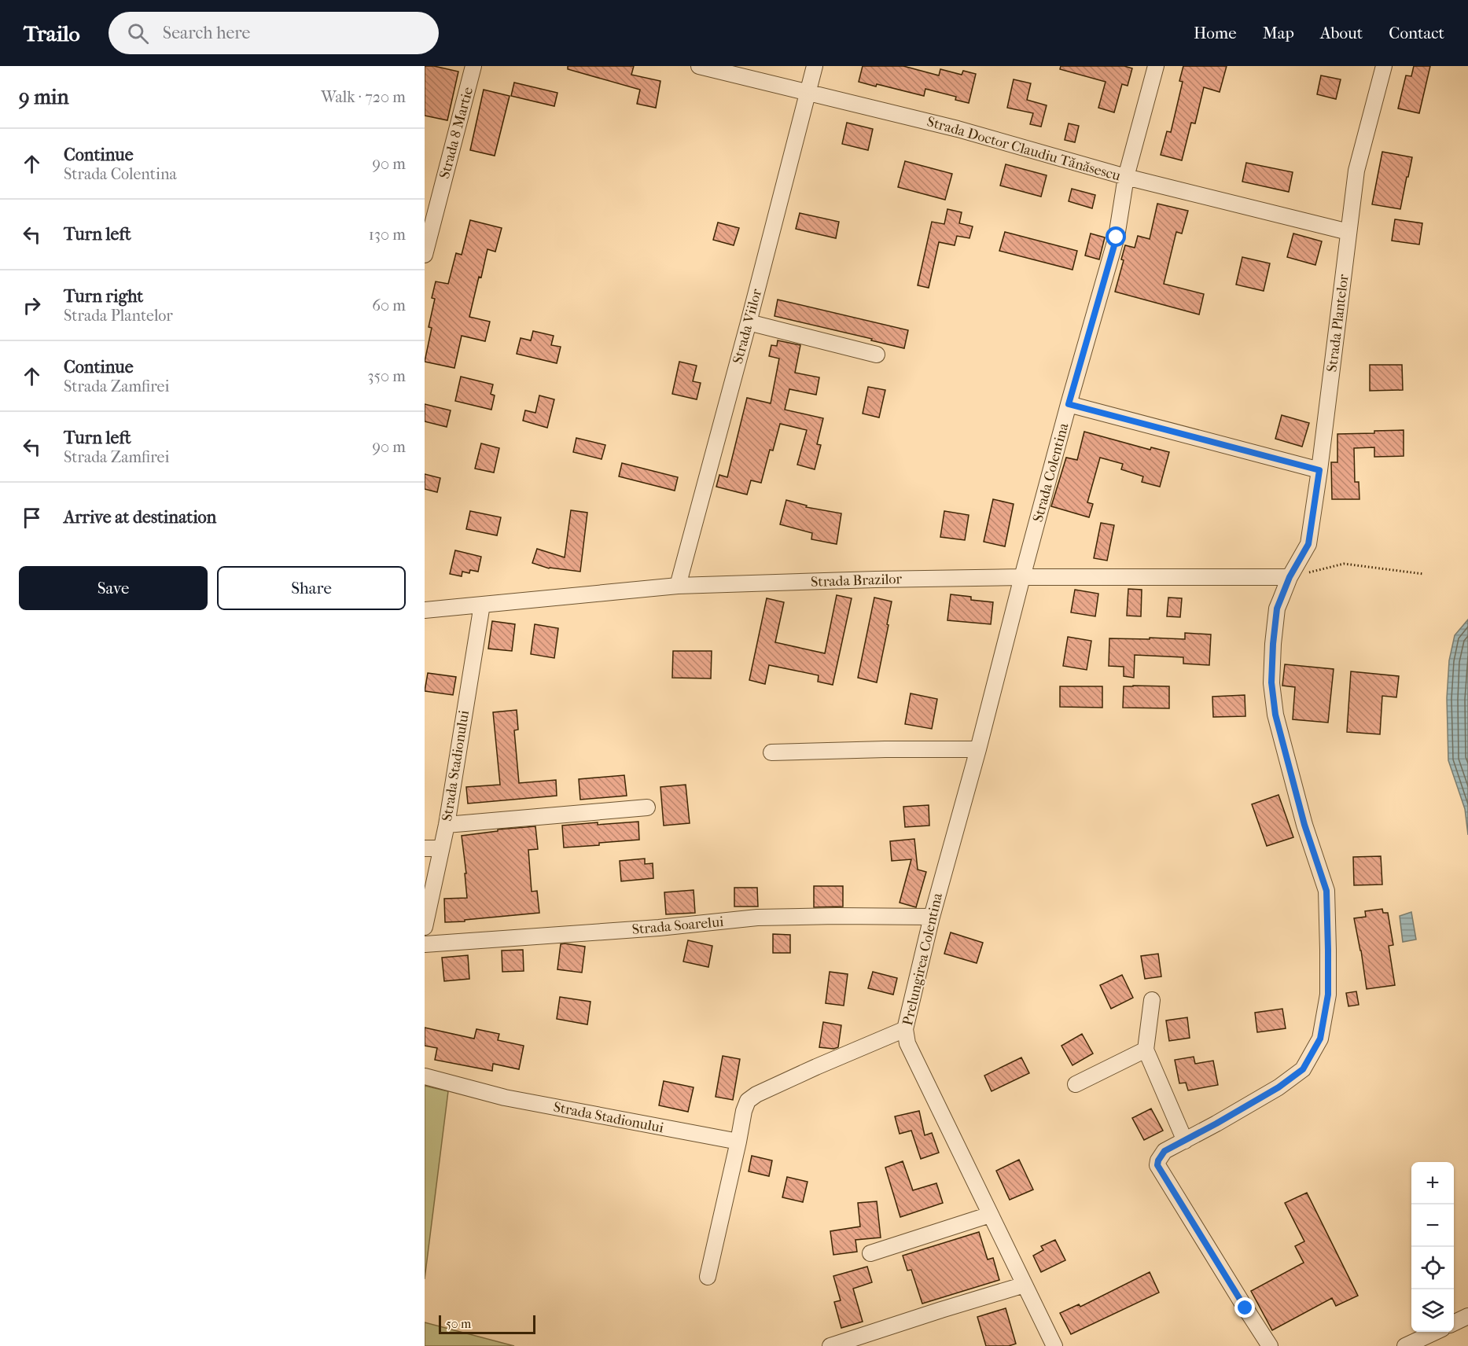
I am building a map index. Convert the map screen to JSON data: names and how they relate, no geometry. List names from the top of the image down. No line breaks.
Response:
{"streets":{"street":["Strada 8 Martie","Strada Doctor Claudiu Tănăsescu","Strada Plantelor","Strada Viilor","Strada Colentina","Strada Brazilor","Strada Stadionului","Strada Soarelui","Prelungirea Colentina"]},"crossings":[["Strada Doctor Claudiu Tănăsescu","Strada Plantelor"],["Strada Doctor Claudiu Tănăsescu","Strada Viilor"],["Strada Doctor Claudiu Tănăsescu","Strada Colentina"],["Strada Plantelor","Strada Brazilor"],["Strada Viilor","Strada Brazilor"],["Strada Colentina","Strada Brazilor"],["Strada Colentina","Prelungirea Colentina"],["Strada Brazilor","Strada Stadionului"],["Strada Brazilor","Prelungirea Colentina"],["Strada Soarelui","Prelungirea Colentina"]],"scale_bar":"50 m","page":{"header":"Trailo","search":"Search here","nav":["Home","Map","About","Contact"],"heading":["9 min","Walk · 720 m"],"list":[["Continue","Strada Colentina","90 m"],["Turn left","130 m"],["Turn right","Strada Plantelor","60 m"],["Continue","Strada Zamfirei","350 m"],["Turn left","Strada Zamfirei","90 m"],"Arrive at destination"],"buttons":["Save","Share"],"map_buttons":["+","−"],"scale":"50 m"}}
